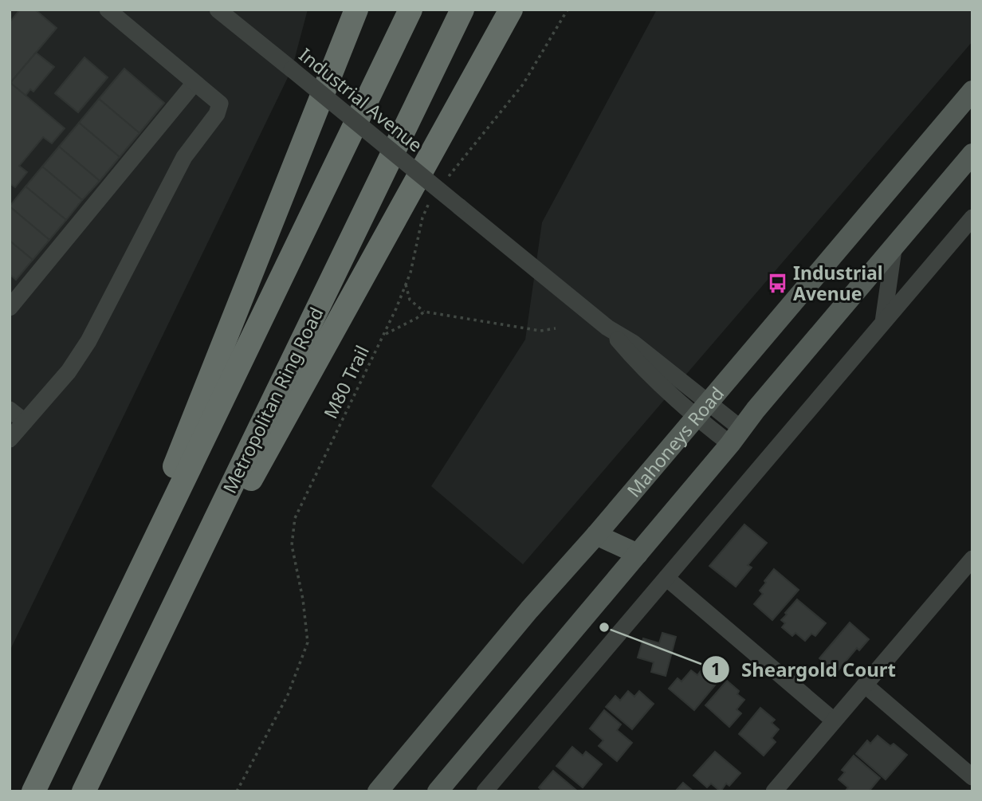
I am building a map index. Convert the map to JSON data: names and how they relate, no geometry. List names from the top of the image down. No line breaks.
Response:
{"streets":{"highway":["Metropolitan Ring Road"],"main road":["Mahoneys Road"],"street":["Industrial Avenue"],"path":["M80 Trail"]},"crossings":[["Industrial Avenue","Mahoneys Road"]],"places":{"bus stop":["Industrial Avenue"],"other":["Sheargold Court"]}}
